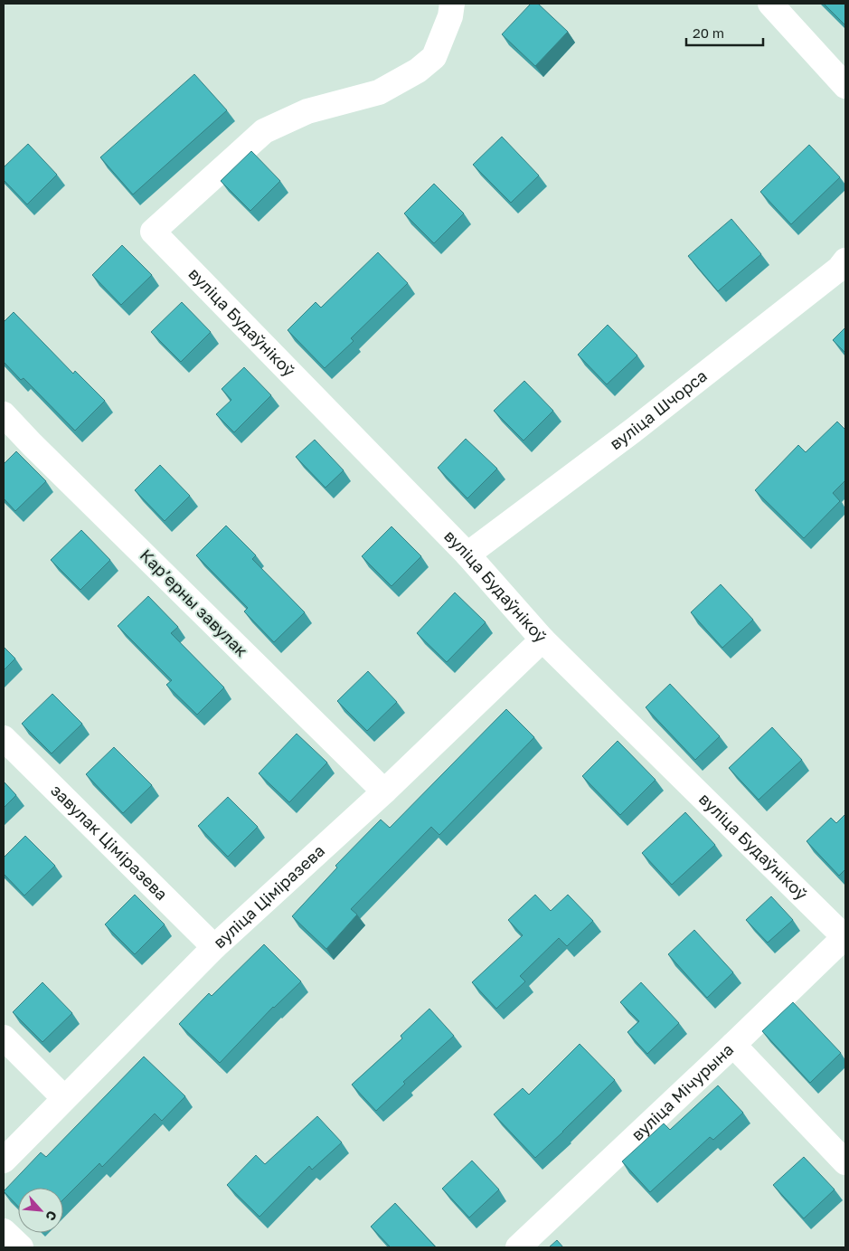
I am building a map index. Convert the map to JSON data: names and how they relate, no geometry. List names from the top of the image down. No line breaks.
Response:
{"streets":{"street":["вуліца Будаўнікоў","вуліца Шчорса","Карʼерны завулак","завулак Ціміразева","вуліца Ціміразева","вуліца Мічурына"]},"crossings":[["вуліца Будаўнікоў","вуліца Шчорса"],["вуліца Будаўнікоў","вуліца Ціміразева"],["вуліца Будаўнікоў","вуліца Мічурына"],["Карʼерны завулак","вуліца Ціміразева"],["завулак Ціміразева","вуліца Ціміразева"]],"scale_bar":"20 m","north":"bottom right"}
